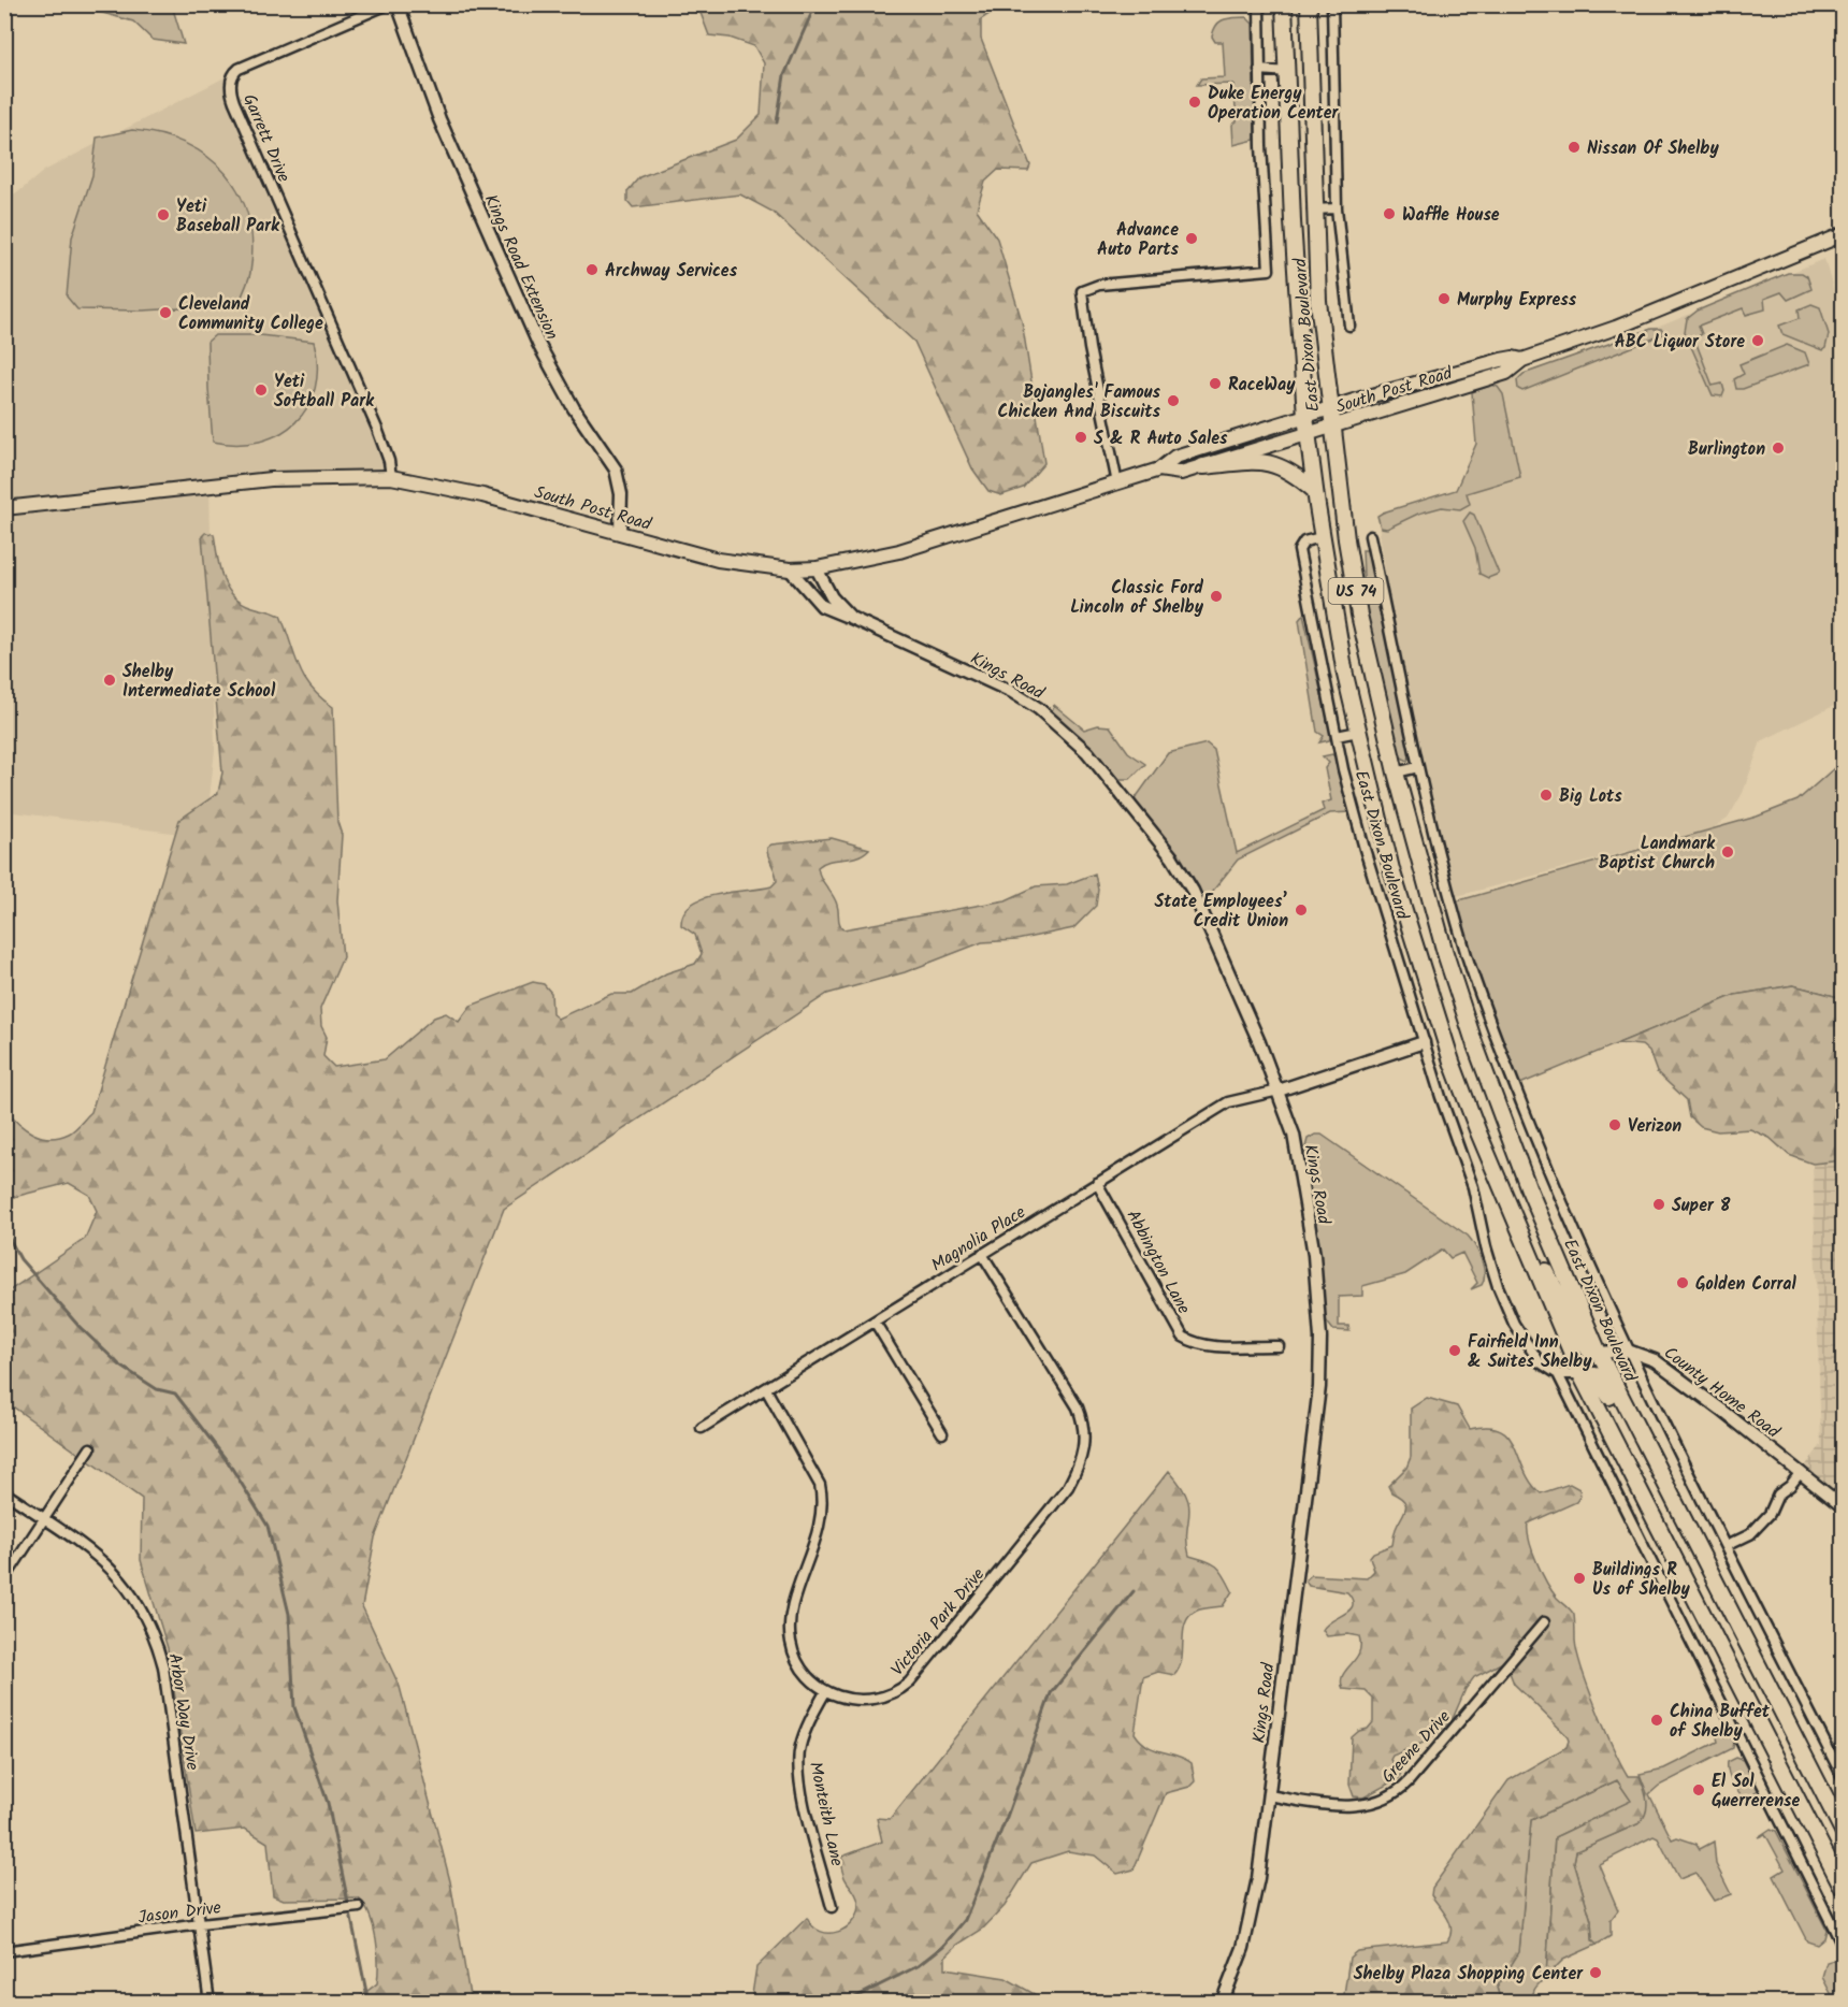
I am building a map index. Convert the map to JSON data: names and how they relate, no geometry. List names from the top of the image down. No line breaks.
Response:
{"streets":{"highway":["East Dixon Boulevard","US 74"],"main road":["South Post Road"],"street":["Garrett Drive","Kings Road Extension","Kings Road","Magnolia Place","Abbington Lane","County Home Road","Victoria Park Drive","Arbor Way Drive","Greene Drive","Monteith Lane","Jason Drive"]},"crossings":[["Garrett Drive","South Post Road"],["Kings Road Extension","South Post Road"],["East Dixon Boulevard","South Post Road"],["East Dixon Boulevard","County Home Road"],["South Post Road","Kings Road"],["Kings Road","Magnolia Place"],["Kings Road","Greene Drive"],["Magnolia Place","Abbington Lane"],["Magnolia Place","Victoria Park Drive"],["Victoria Park Drive","Monteith Lane"],["Arbor Way Drive","Jason Drive"]],"places":["Duke Energy Operation Center","Nissan Of Shelby","Waffle House","Yeti Baseball Park","Advance Auto Parts","Archway Services","Murphy Express","Cleveland Community College","ABC Liquor Store","RaceWay","Yeti Softball Park","Bojangles' Famous Chicken And Biscuits","S & R Auto Sales","Burlington","Classic Ford Lincoln of Shelby","Shelby Intermediate School","Big Lots","Landmark Baptist Church","State Employees’ Credit Union","Verizon","Super 8","Golden Corral","Fairfield Inn & Suites Shelby","Buildings R Us of Shelby","China Buffet of Shelby","El Sol Guerrerense","Shelby Plaza Shopping Center"]}
